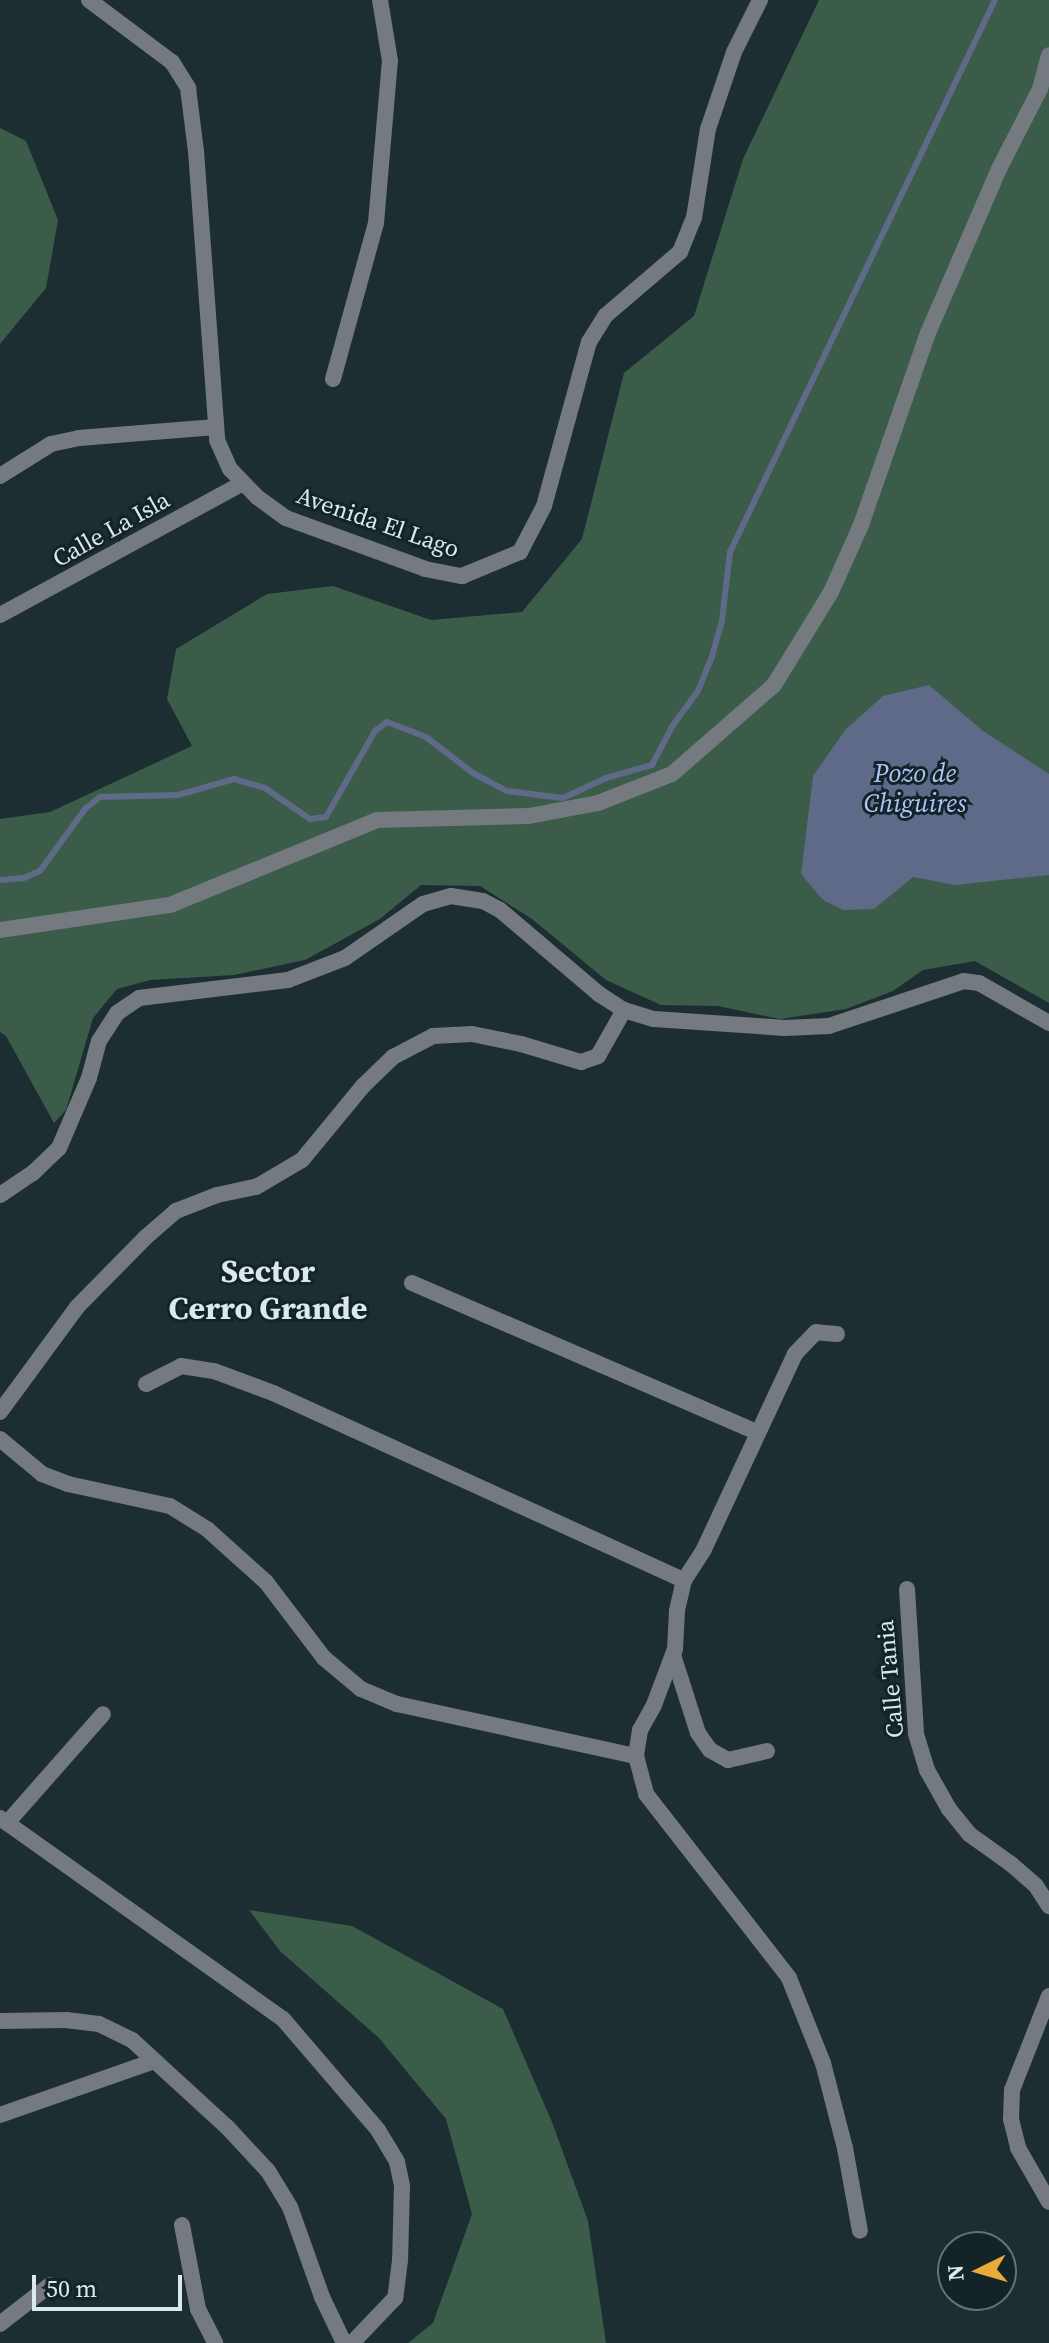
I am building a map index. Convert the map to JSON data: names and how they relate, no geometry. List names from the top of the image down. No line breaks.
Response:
{"streets":{"street":["Avenida El Lago","Calle La Isla","Calle Tania"]},"crossings":[["Avenida El Lago","Calle La Isla"]],"districts":["Sector Cerro Grande"],"water":["Pozo de Chiguires"],"scale_bar":"50 m","north":"left"}
